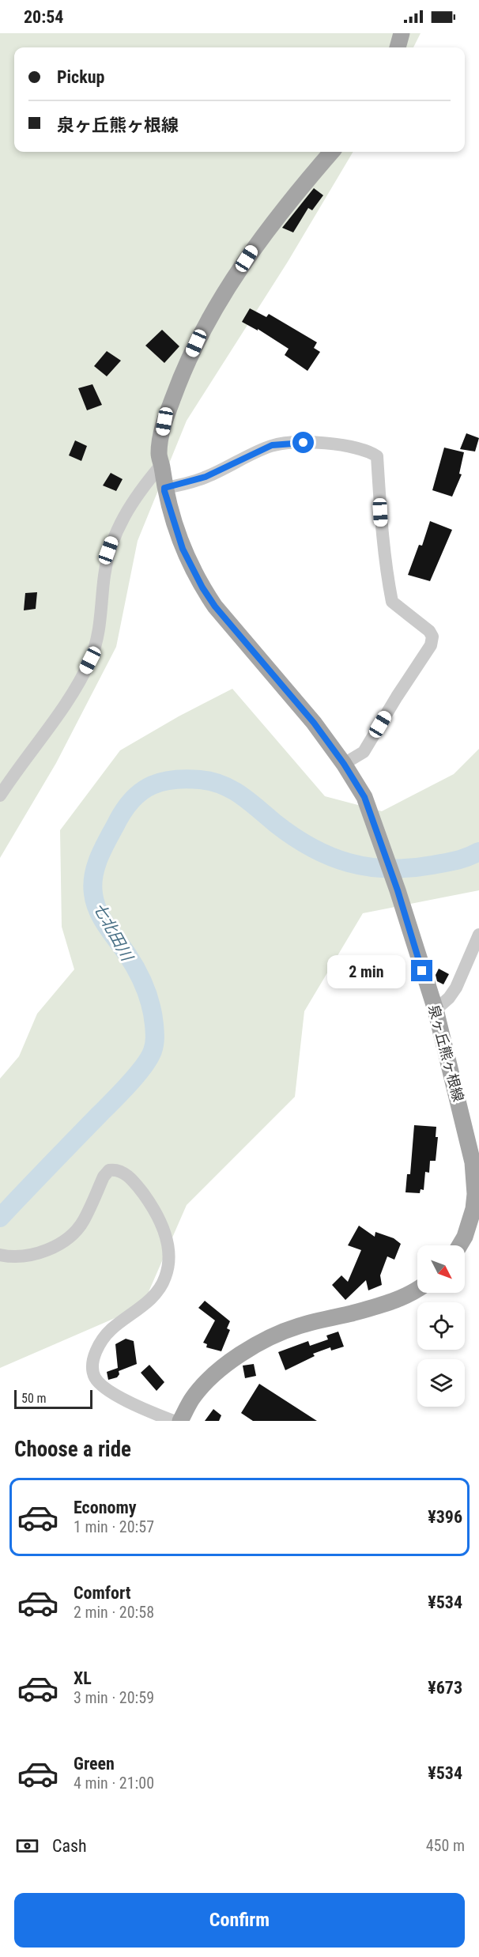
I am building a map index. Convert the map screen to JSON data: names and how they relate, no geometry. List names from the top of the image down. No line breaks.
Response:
{"streets":{"main road":["泉ヶ丘熊ヶ根線"]},"water":["七北田川"],"scale_bar":"50 m","north":"bottom right","page":{"status":"20:54","banner":["Pickup","泉ヶ丘熊ヶ根線"],"bubble":"2 min","scale":"50 m","heading":"Choose a ride","list":[{"name":"Economy","note":"1 min · 20:57","value":"¥396"},{"name":"Comfort","note":"2 min · 20:58","value":"¥534"},{"name":"XL","note":"3 min · 20:59","value":"¥673"},{"name":"Green","note":"4 min · 21:00","value":"¥534"}],"pay":["Cash","450 m"],"buttons":"Confirm"}}
